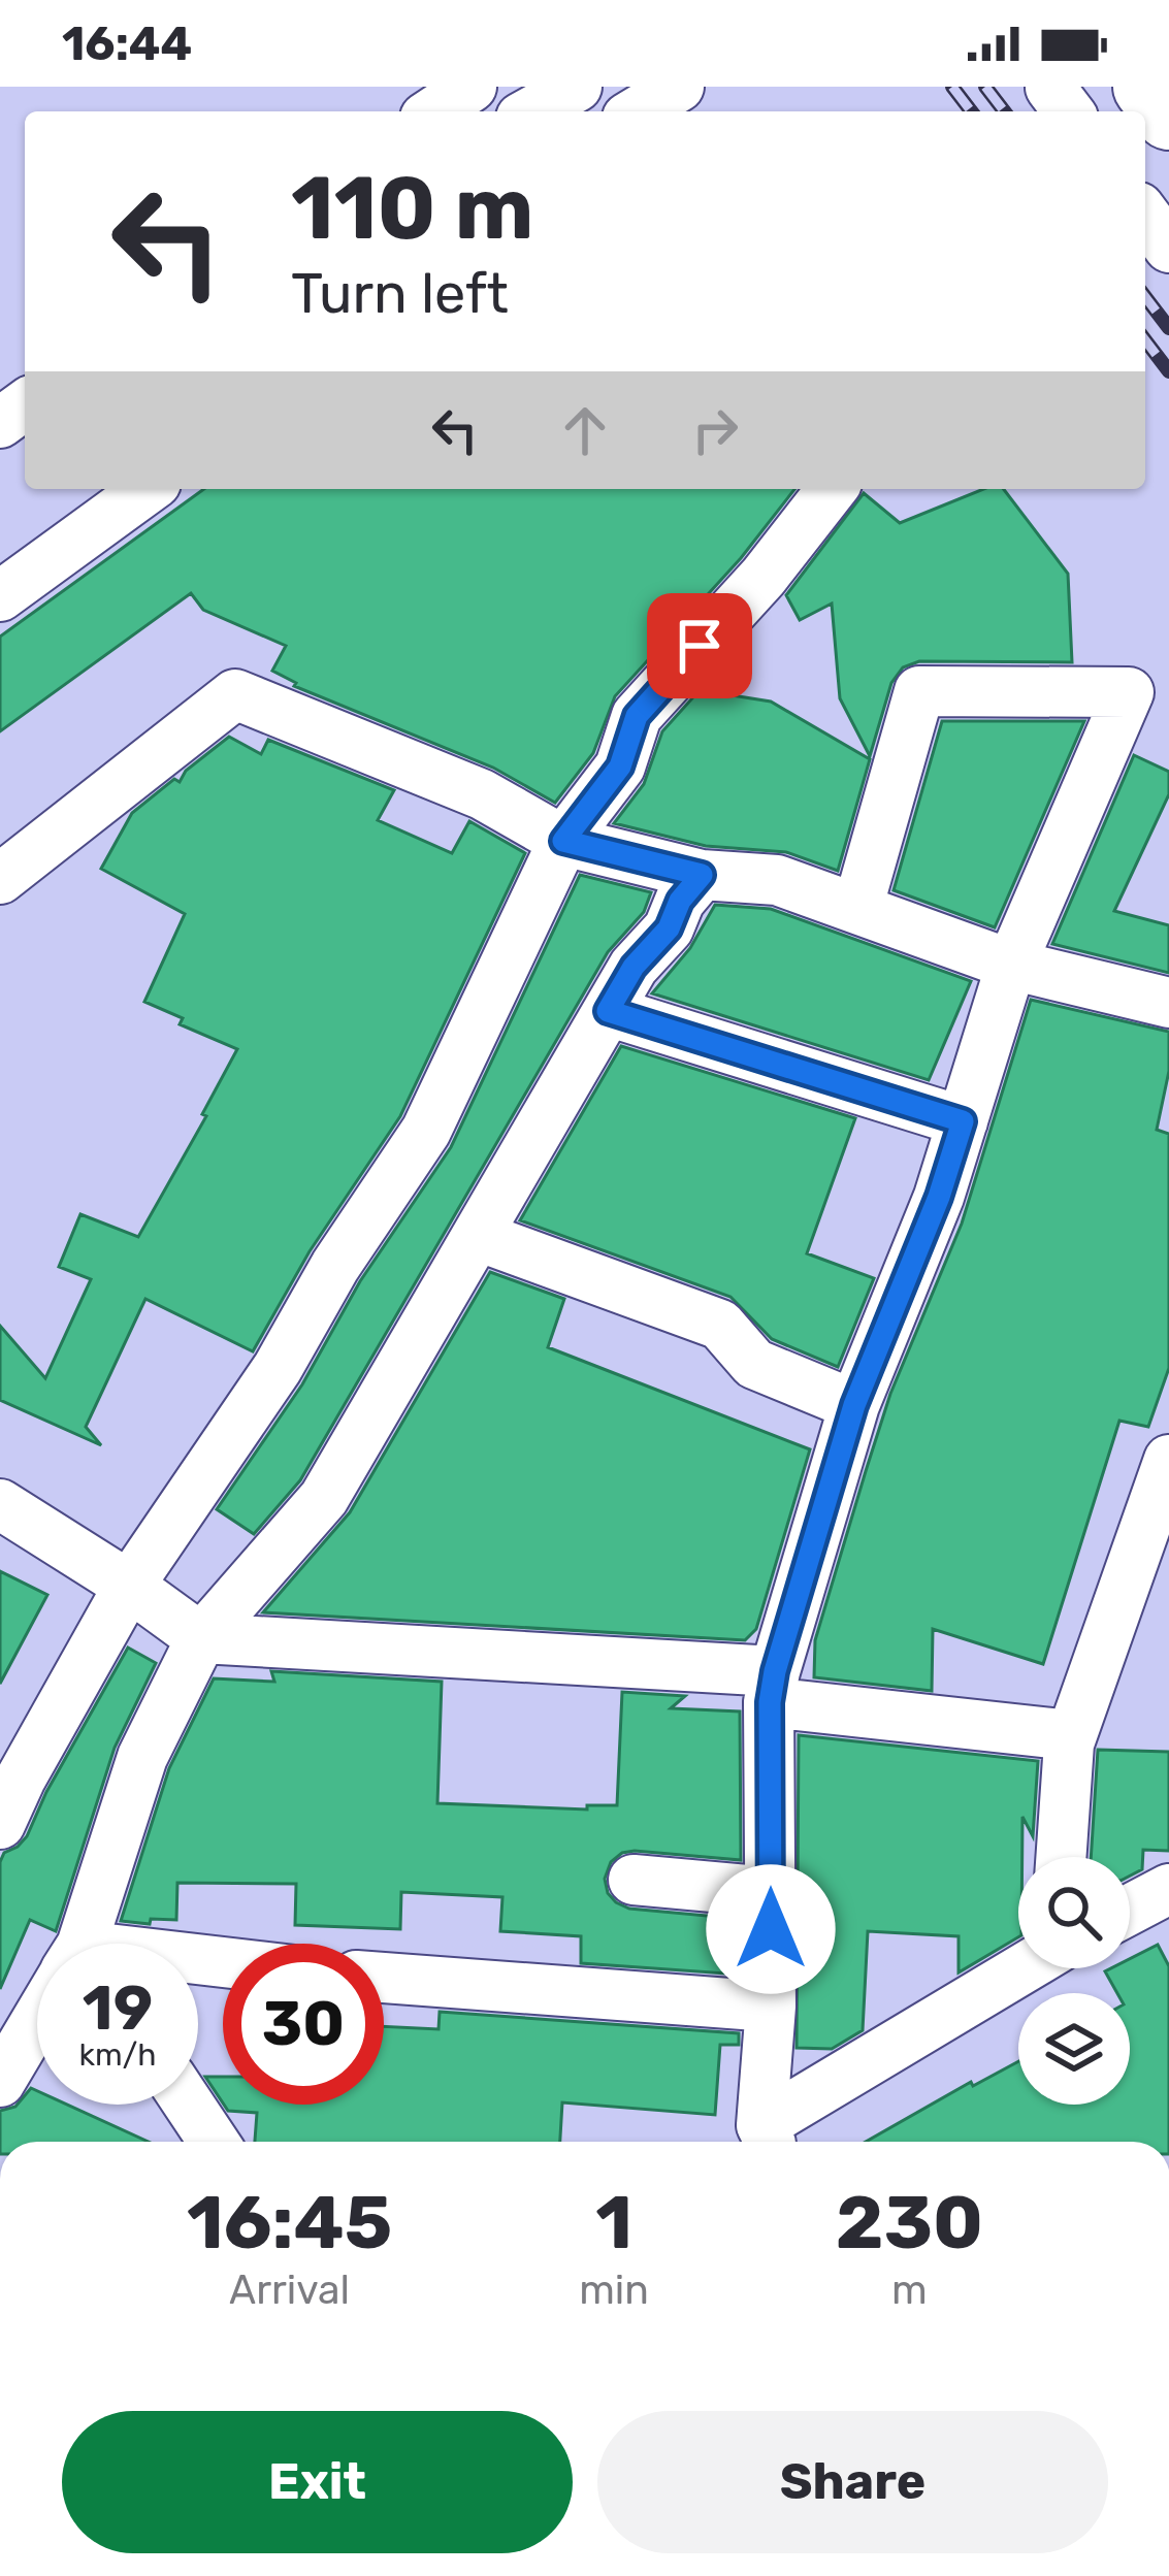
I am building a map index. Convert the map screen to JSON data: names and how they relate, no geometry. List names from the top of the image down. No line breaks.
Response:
{"page":{"status":"16:44","turn":["110 m","Turn left"],"speed":"19 km/h","limit":"30","eta":["16:45","Arrival","1","min","230","m"],"buttons":["Exit","Share"]}}
